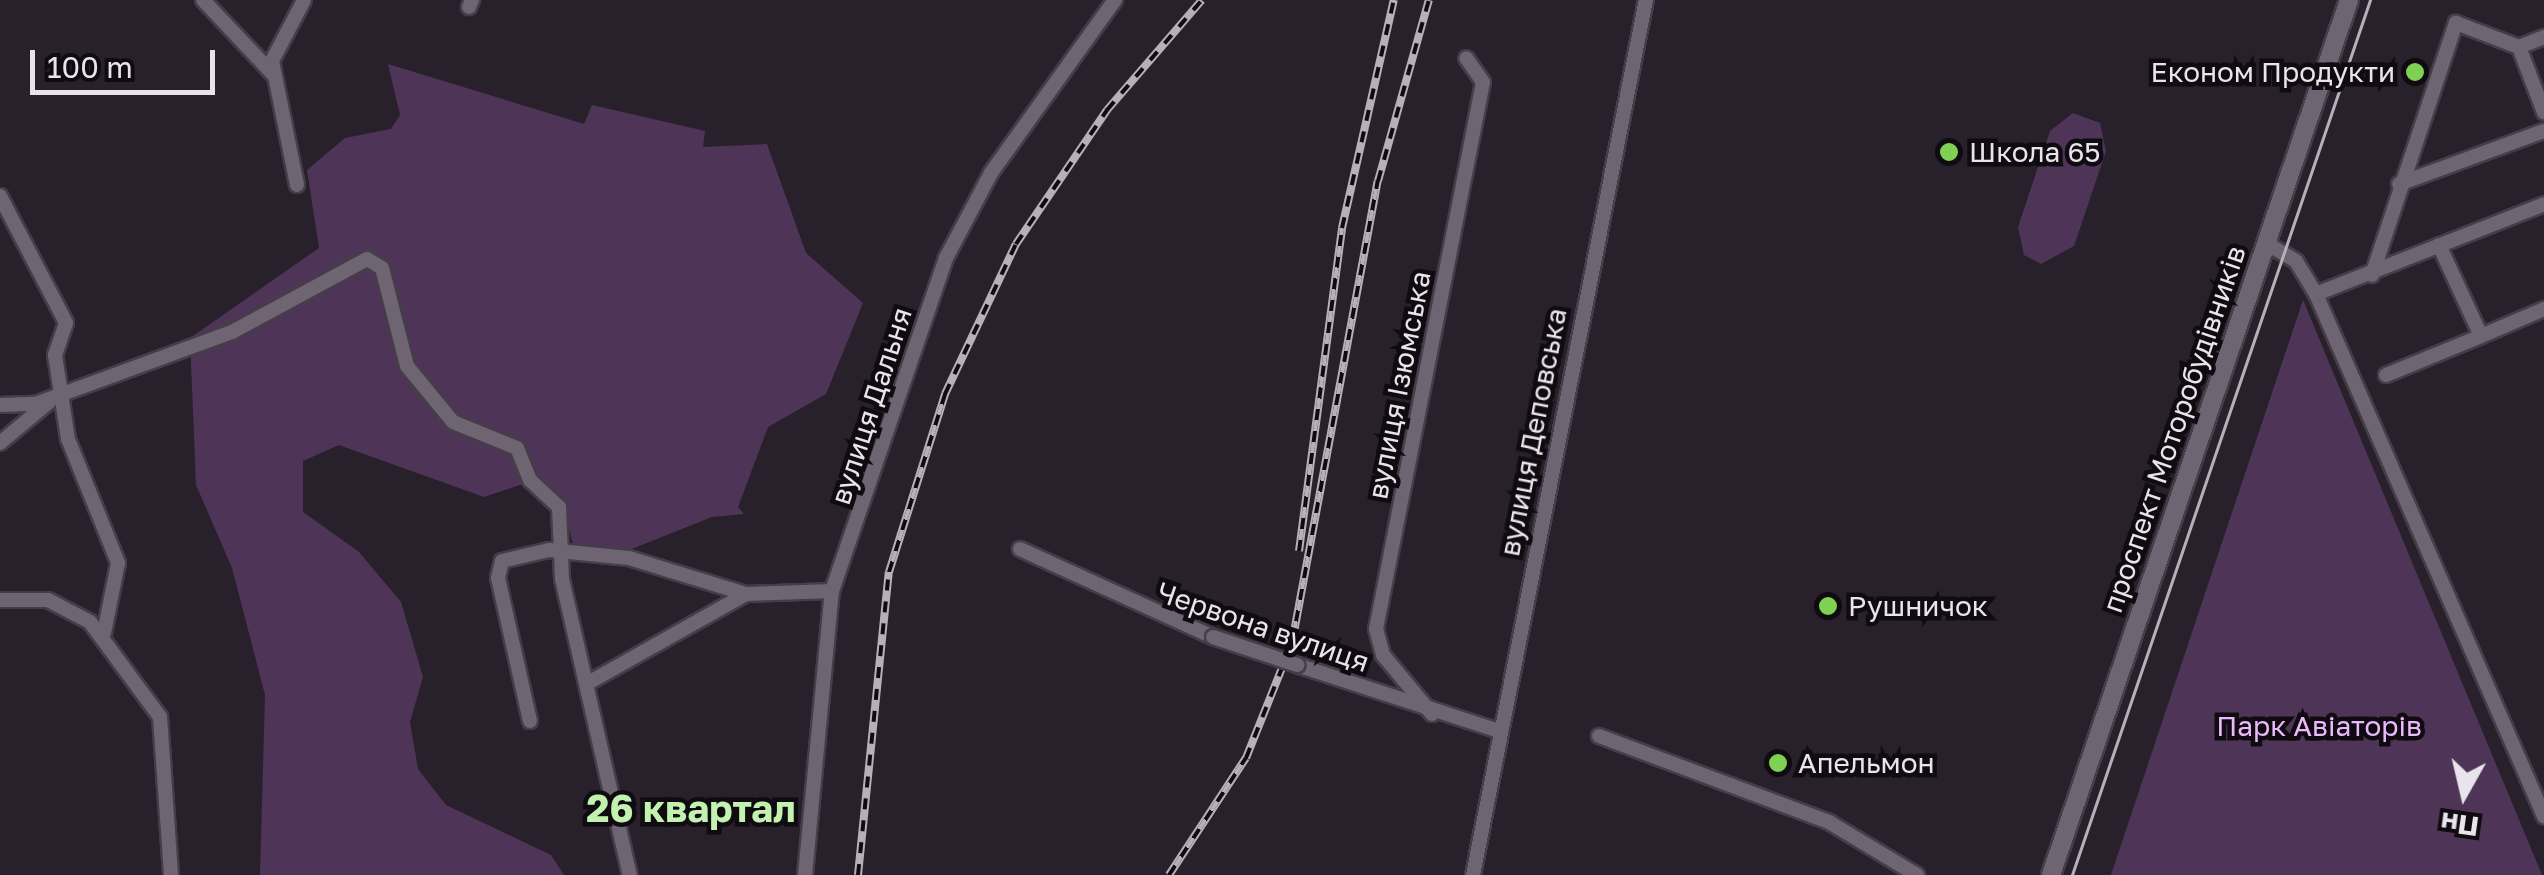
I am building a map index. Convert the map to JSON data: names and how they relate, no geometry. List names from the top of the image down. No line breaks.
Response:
{"streets":{"street":["вулиця Ізюмська","вулиця Дальня","проспект Моторобудівників","вулиця Деповська","Червона вулиця"]},"crossings":[["вулиця Ізюмська","Червона вулиця"],["вулиця Деповська","Червона вулиця"]],"districts":["26 квартал"],"parks":["Парк Авіаторів"],"places":["Економ Продукти","Школа 65","Рушничок","Апельмон"],"scale_bar":"100 m","north":"bottom"}
